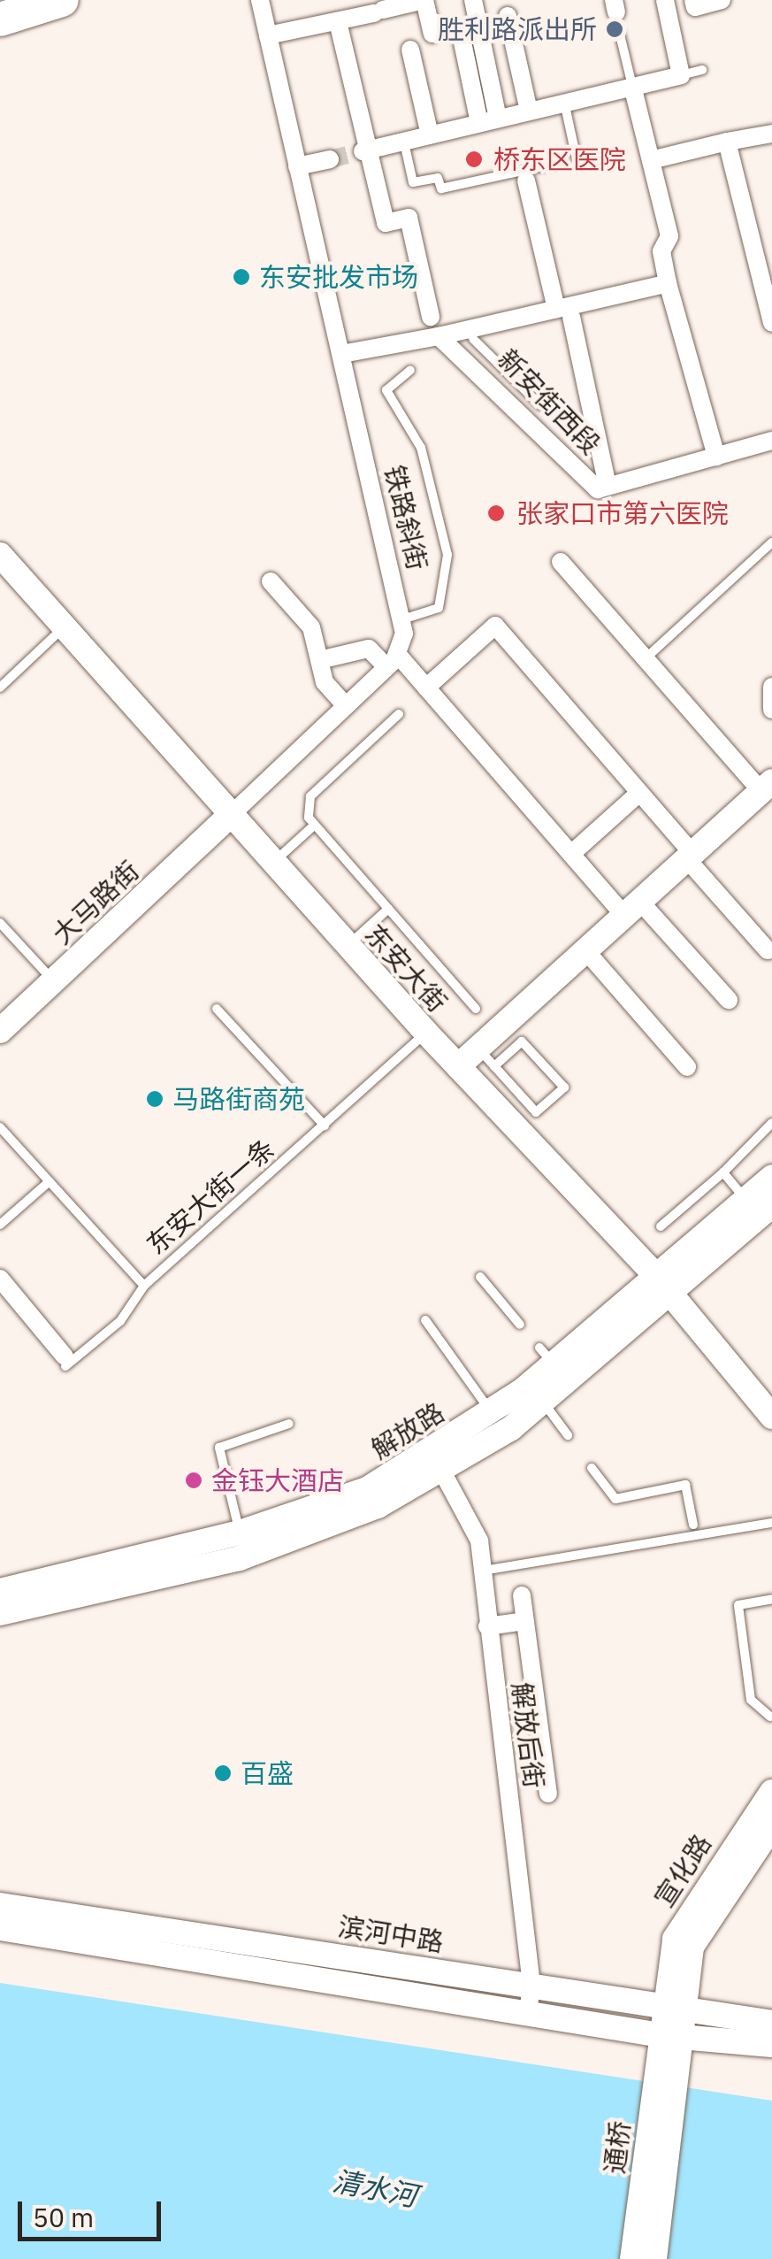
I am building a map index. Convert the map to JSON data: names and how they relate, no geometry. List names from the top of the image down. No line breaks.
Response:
{"streets":{"main road":["大马路街","东安大街","解放路","宣化路","滨河中路","通桥"],"street":["新安街西段","铁路斜街","解放后街"],"lane":["东安大街一条"]},"crossings":[["大马路街","东安大街"],["东安大街","东安大街一条"],["东安大街","解放路"],["解放路","解放后街"],["解放后街","滨河中路"],["宣化路","滨河中路"],["宣化路","通桥"]],"water":["清水河"],"places":["胜利路派出所","桥东区医院","东安批发市场","张家口市第六医院","马路街商苑","金钰大酒店","百盛"],"scale_bar":"50 m"}
